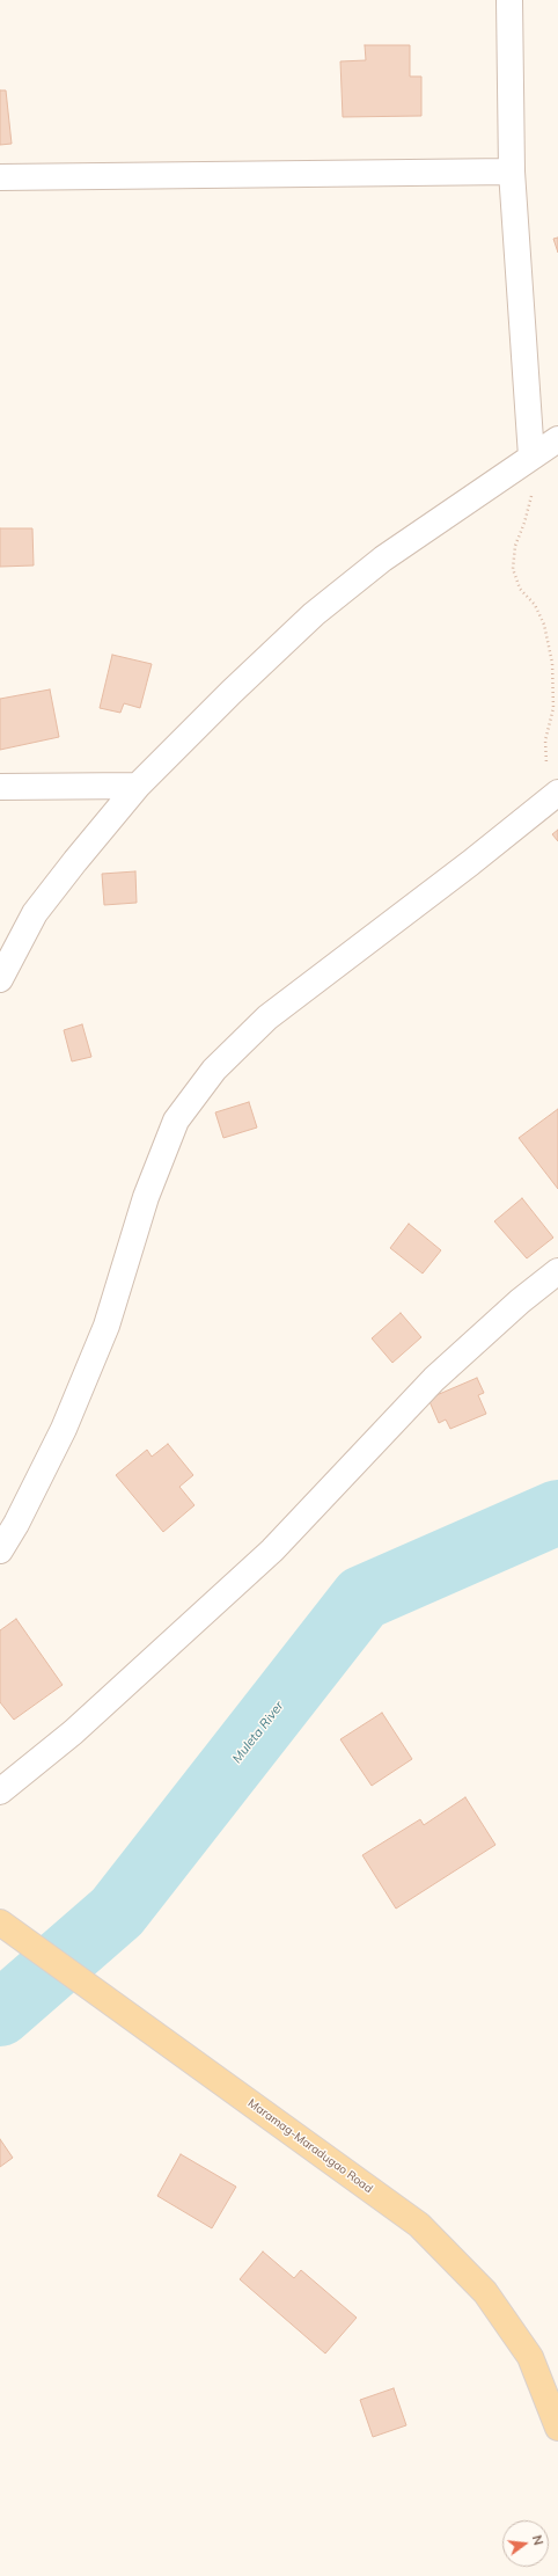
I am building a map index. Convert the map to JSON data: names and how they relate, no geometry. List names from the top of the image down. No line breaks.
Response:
{"streets":{"main road":["Maramag-Maradugao Road"]},"water":["Muleta River"],"north":"right"}
